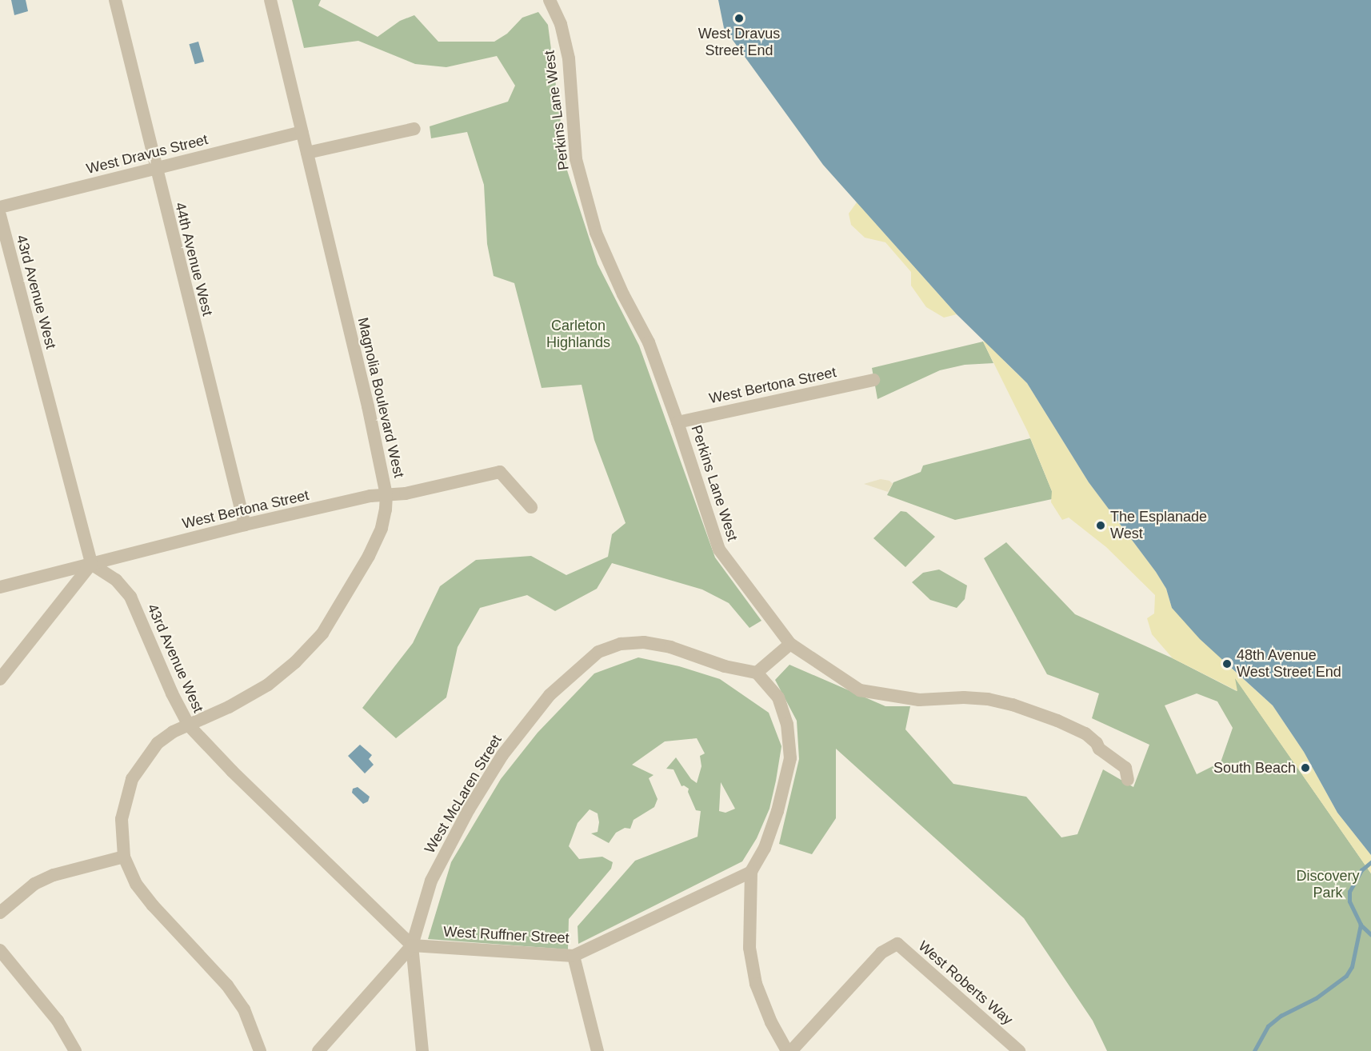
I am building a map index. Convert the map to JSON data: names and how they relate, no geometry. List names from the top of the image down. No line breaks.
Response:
{"streets":{"street":["Perkins Lane West","West Dravus Street","44th Avenue West","43rd Avenue West","West Bertona Street","Magnolia Boulevard West","West McLaren Street","West Ruffner Street","West Roberts Way"]},"crossings":[["Perkins Lane West","West Bertona Street"],["West Dravus Street","44th Avenue West"],["West Dravus Street","Magnolia Boulevard West"],["44th Avenue West","West Bertona Street"],["43rd Avenue West","West Bertona Street"],["43rd Avenue West","Magnolia Boulevard West"],["43rd Avenue West","West McLaren Street"],["43rd Avenue West","West Ruffner Street"],["West Bertona Street","Magnolia Boulevard West"],["West McLaren Street","West Ruffner Street"]],"parks":["Carleton Highlands","Discovery Park"],"places":["West Dravus Street End","The Esplanade West","48th Avenue West Street End","South Beach"]}
